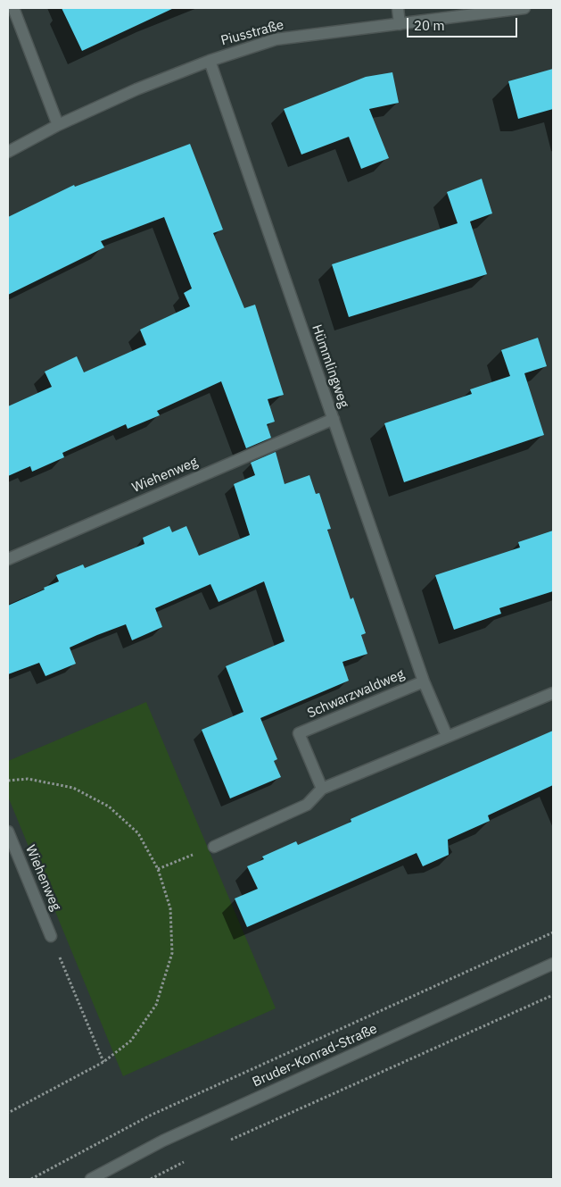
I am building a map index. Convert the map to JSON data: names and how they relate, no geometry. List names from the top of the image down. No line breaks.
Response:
{"streets":{"street":["Piusstraße","Hümmlingweg","Wiehenweg","Schwarzwaldweg","Bruder-Konrad-Straße"]},"crossings":[["Piusstraße","Hümmlingweg"],["Hümmlingweg","Wiehenweg"],["Hümmlingweg","Schwarzwaldweg"]],"scale_bar":"20 m"}
